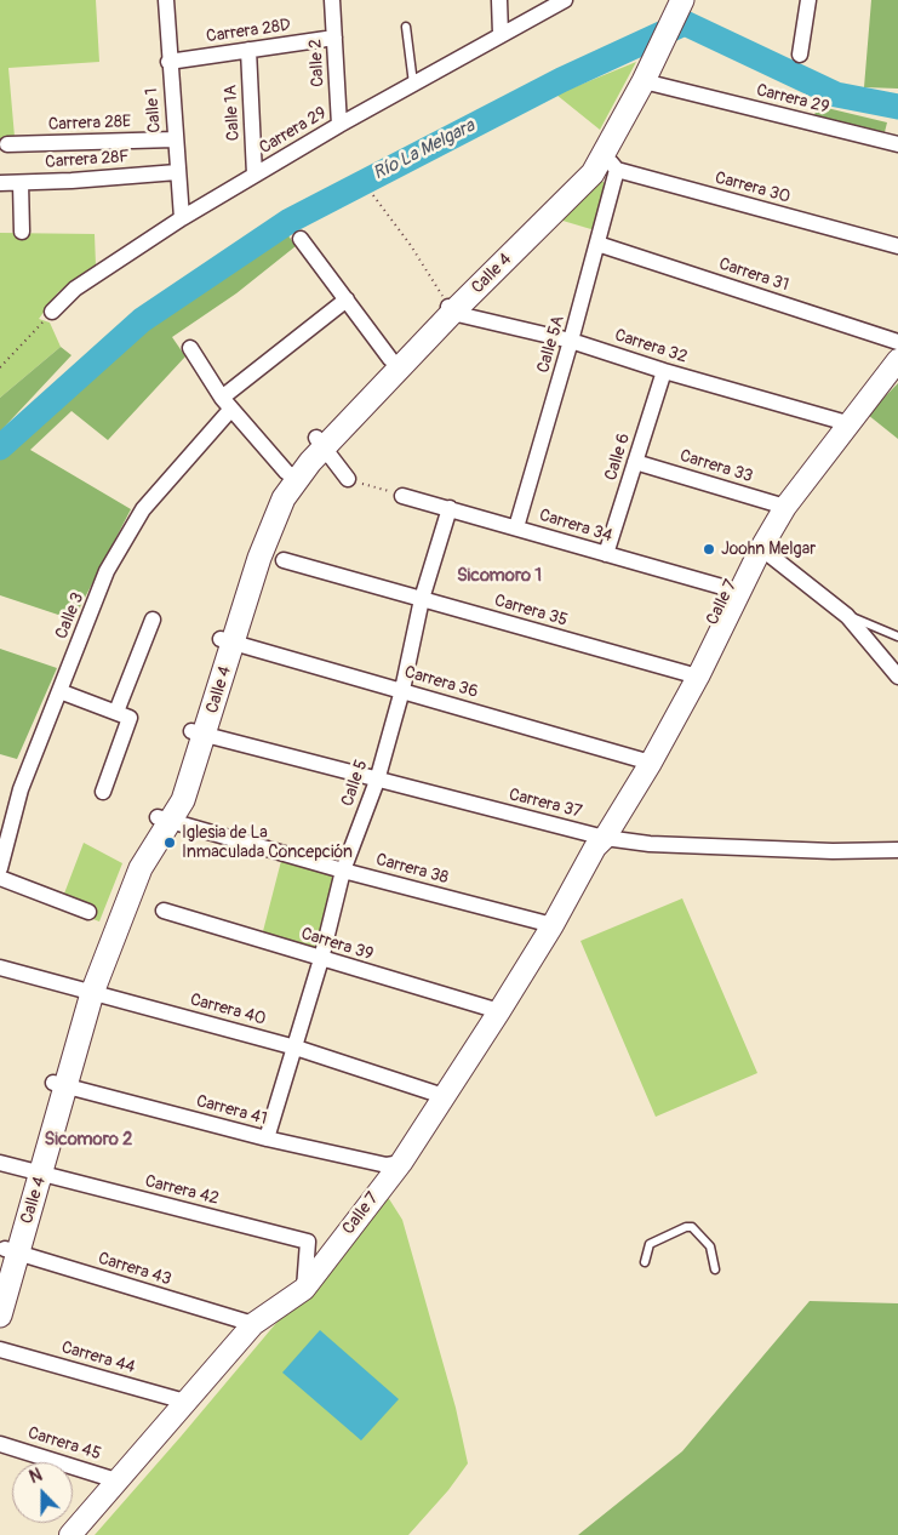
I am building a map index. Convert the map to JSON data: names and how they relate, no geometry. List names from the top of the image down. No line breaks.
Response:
{"streets":{"main road":["Calle 4"],"street":["Carrera 28D","Calle 2","Carrera 29","Calle 1","Calle 1A","Carrera 28E","Carrera 28F","Carrera 30","Carrera 31","Calle 5A","Carrera 32","Calle 6","Carrera 33","Carrera 34","Calle 7","Carrera 35","Calle 3","Carrera 36","Calle 5","Carrera 37","Carrera 38","Carrera 39","Carrera 40","Carrera 41","Carrera 42","Carrera 43","Carrera 44","Carrera 45"]},"crossings":[["Carrera 28D","Calle 2"],["Carrera 28D","Calle 1"],["Carrera 28D","Calle 1A"],["Calle 2","Carrera 29"],["Carrera 29","Calle 1"],["Carrera 29","Calle 1A"],["Carrera 29","Calle 4"],["Calle 1","Carrera 28E"],["Calle 1","Carrera 28F"],["Carrera 30","Calle 4"],["Carrera 30","Calle 5A"],["Calle 4","Calle 5A"],["Calle 4","Carrera 32"],["Calle 4","Carrera 36"],["Calle 4","Carrera 37"],["Calle 4","Carrera 38"],["Calle 4","Carrera 40"],["Calle 4","Carrera 41"],["Calle 4","Carrera 42"],["Calle 4","Carrera 43"],["Carrera 31","Calle 5A"],["Carrera 31","Calle 7"],["Calle 5A","Carrera 32"],["Calle 5A","Carrera 34"],["Carrera 32","Calle 6"],["Carrera 32","Calle 7"],["Calle 6","Carrera 33"],["Calle 6","Carrera 34"],["Carrera 33","Calle 7"],["Carrera 34","Calle 7"],["Carrera 34","Calle 5"],["Calle 7","Carrera 35"],["Calle 7","Carrera 36"],["Calle 7","Carrera 37"],["Calle 7","Carrera 38"],["Calle 7","Carrera 39"],["Calle 7","Carrera 40"],["Calle 7","Carrera 41"],["Calle 7","Carrera 42"],["Calle 7","Carrera 43"],["Calle 7","Carrera 44"],["Calle 7","Carrera 45"],["Carrera 35","Calle 5"],["Carrera 36","Calle 5"],["Calle 5","Carrera 37"],["Calle 5","Carrera 38"],["Calle 5","Carrera 39"],["Calle 5","Carrera 40"],["Calle 5","Carrera 41"]],"districts":["Sicomoro 1","Sicomoro 2"],"water":["Río La Melgara"],"places":["Joohn Melgar","Iglesia de La Inmaculada Concepción"],"north":"top"}
